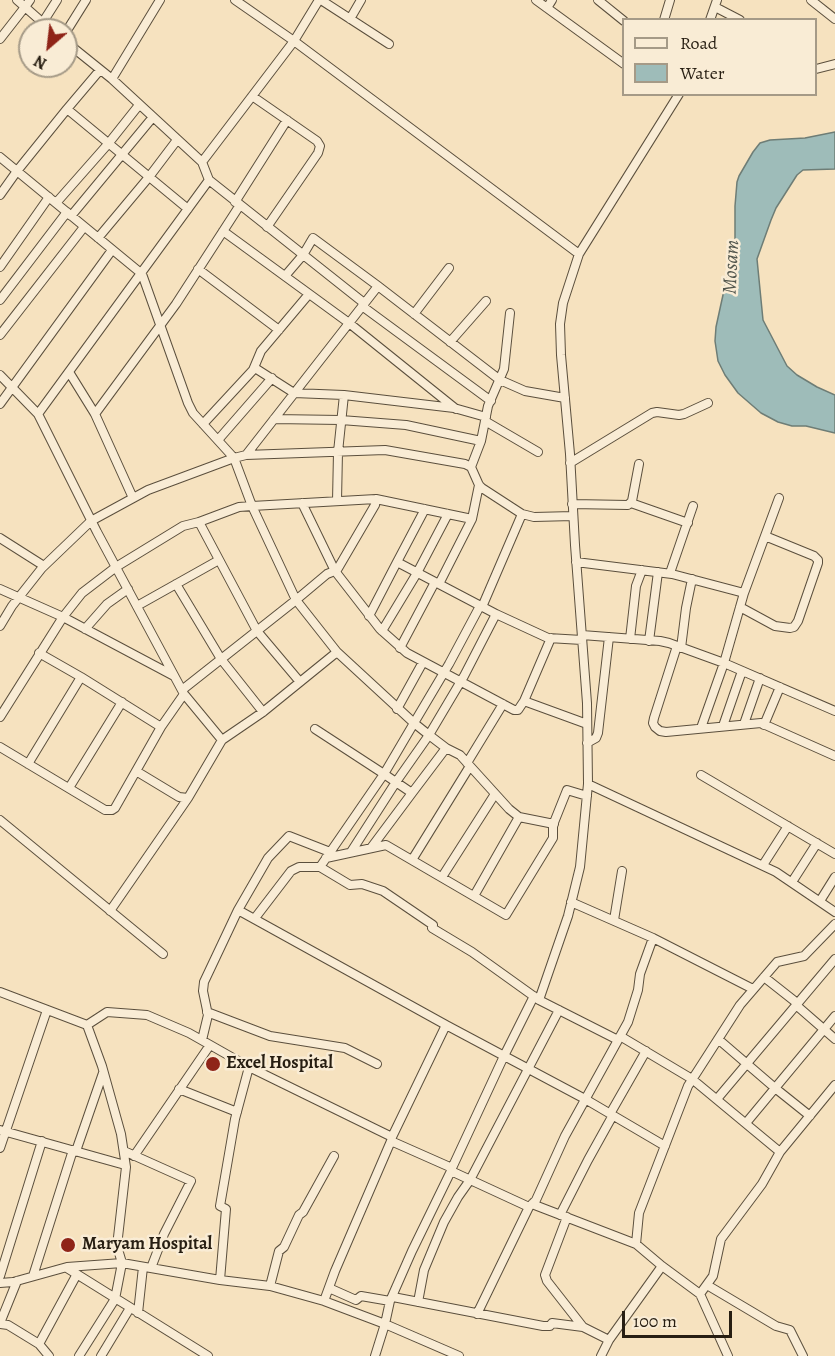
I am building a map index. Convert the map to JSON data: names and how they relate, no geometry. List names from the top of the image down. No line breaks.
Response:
{"water":["Mosam"],"places":["Excel Hospital","Maryam Hospital"],"legend":["Road","Water"],"scale_bar":"100 m","north":"bottom left"}
